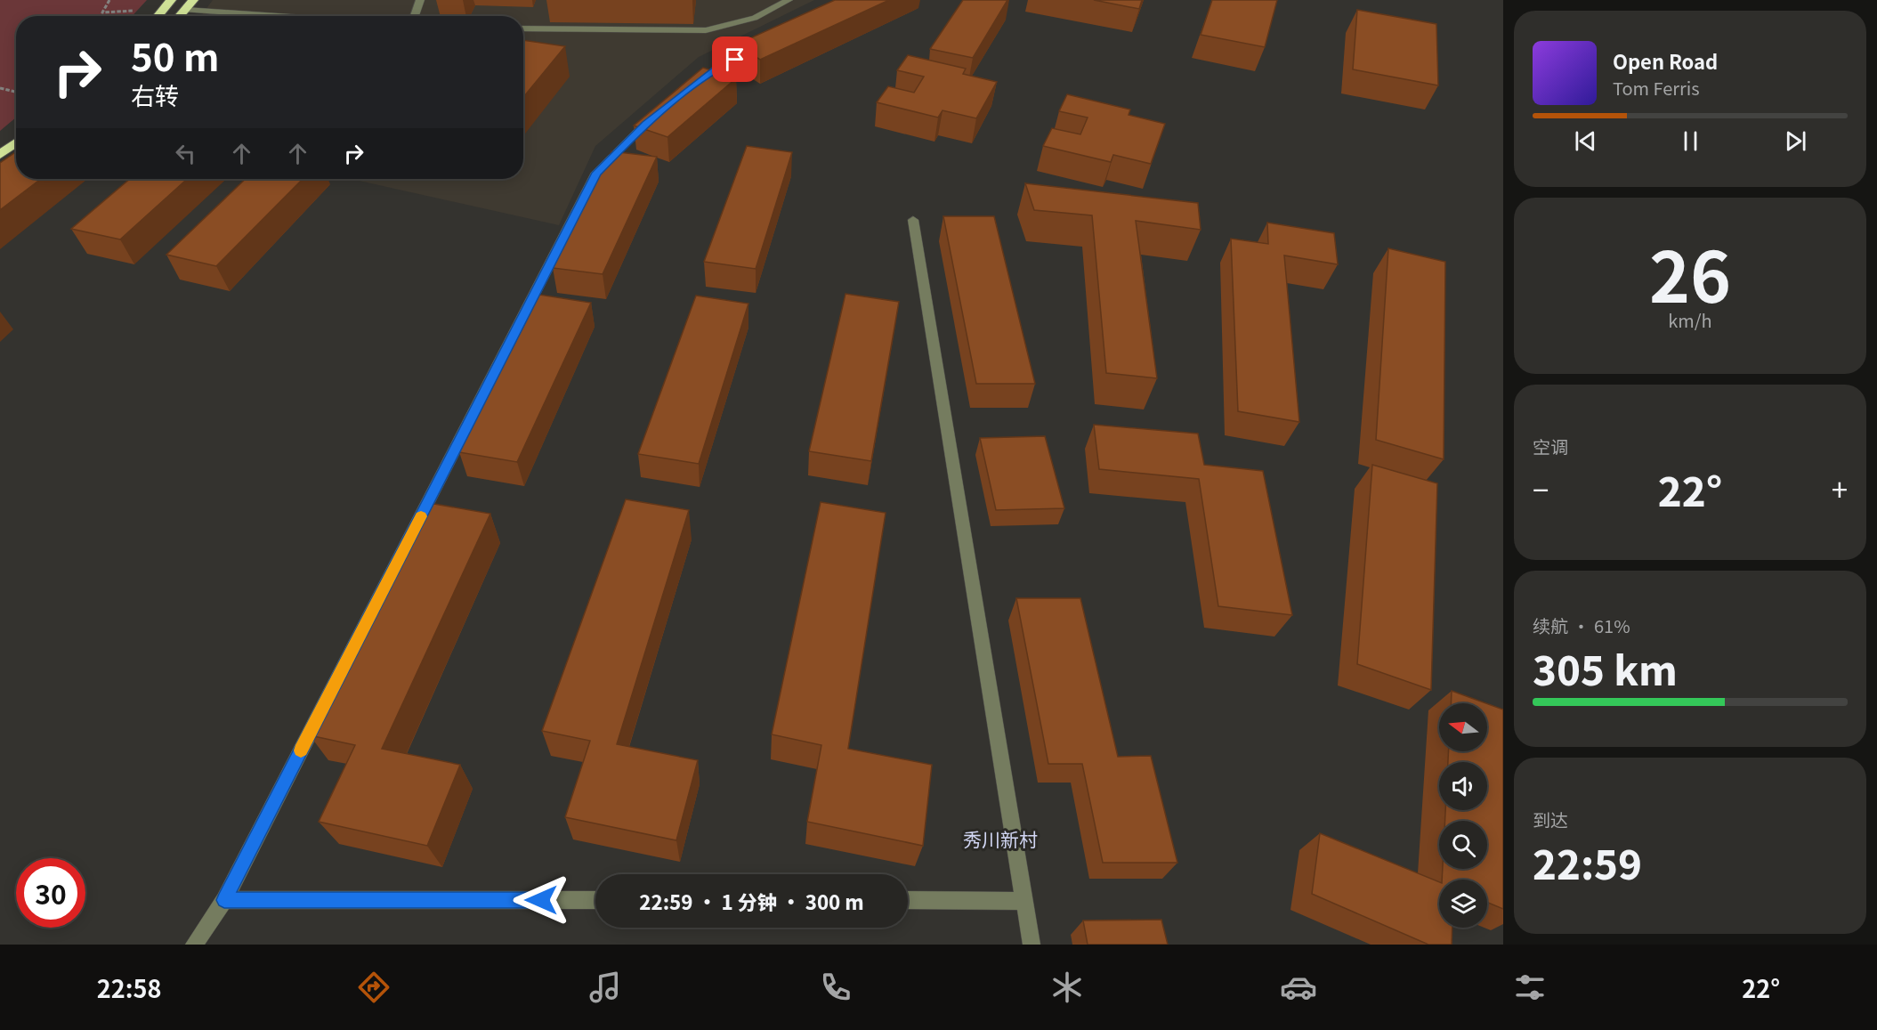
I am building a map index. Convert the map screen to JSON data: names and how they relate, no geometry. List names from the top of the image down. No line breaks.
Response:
{"districts":["秀川新村"],"north":"left","page":{"turn":["50 m","右转"],"song":["Open Road","Tom Ferris"],"tile":[["26","km/h"],"空调",["续航 · 61%","305 km"],["到达","22:59"]],"heat":["−","22°","+"],"limit":"30","trip":"22:59 · 1 分钟 · 300 m","tabs":["22:58","22°"]}}
